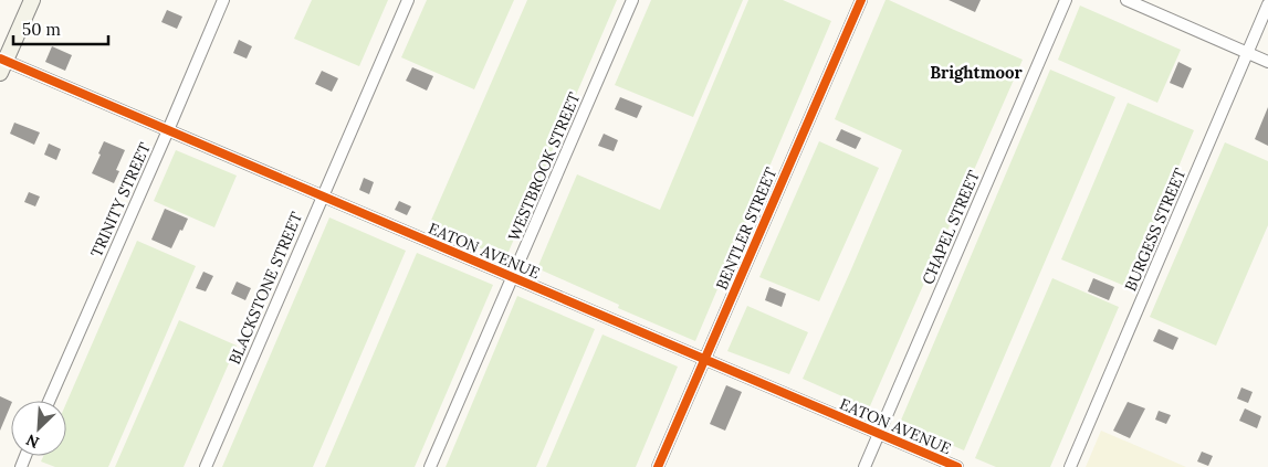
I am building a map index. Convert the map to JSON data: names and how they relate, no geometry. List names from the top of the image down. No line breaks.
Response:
{"streets":{"street":["WESTBROOK STREET","TRINITY STREET","CHAPEL STREET","BENTLER STREET","BURGESS STREET","EATON AVENUE","BLACKSTONE STREET"]},"crossings":[["WESTBROOK STREET","EATON AVENUE"],["TRINITY STREET","EATON AVENUE"],["CHAPEL STREET","EATON AVENUE"],["BENTLER STREET","EATON AVENUE"],["EATON AVENUE","BLACKSTONE STREET"]],"districts":["Brightmoor"],"scale_bar":"50 m","north":"bottom left"}
